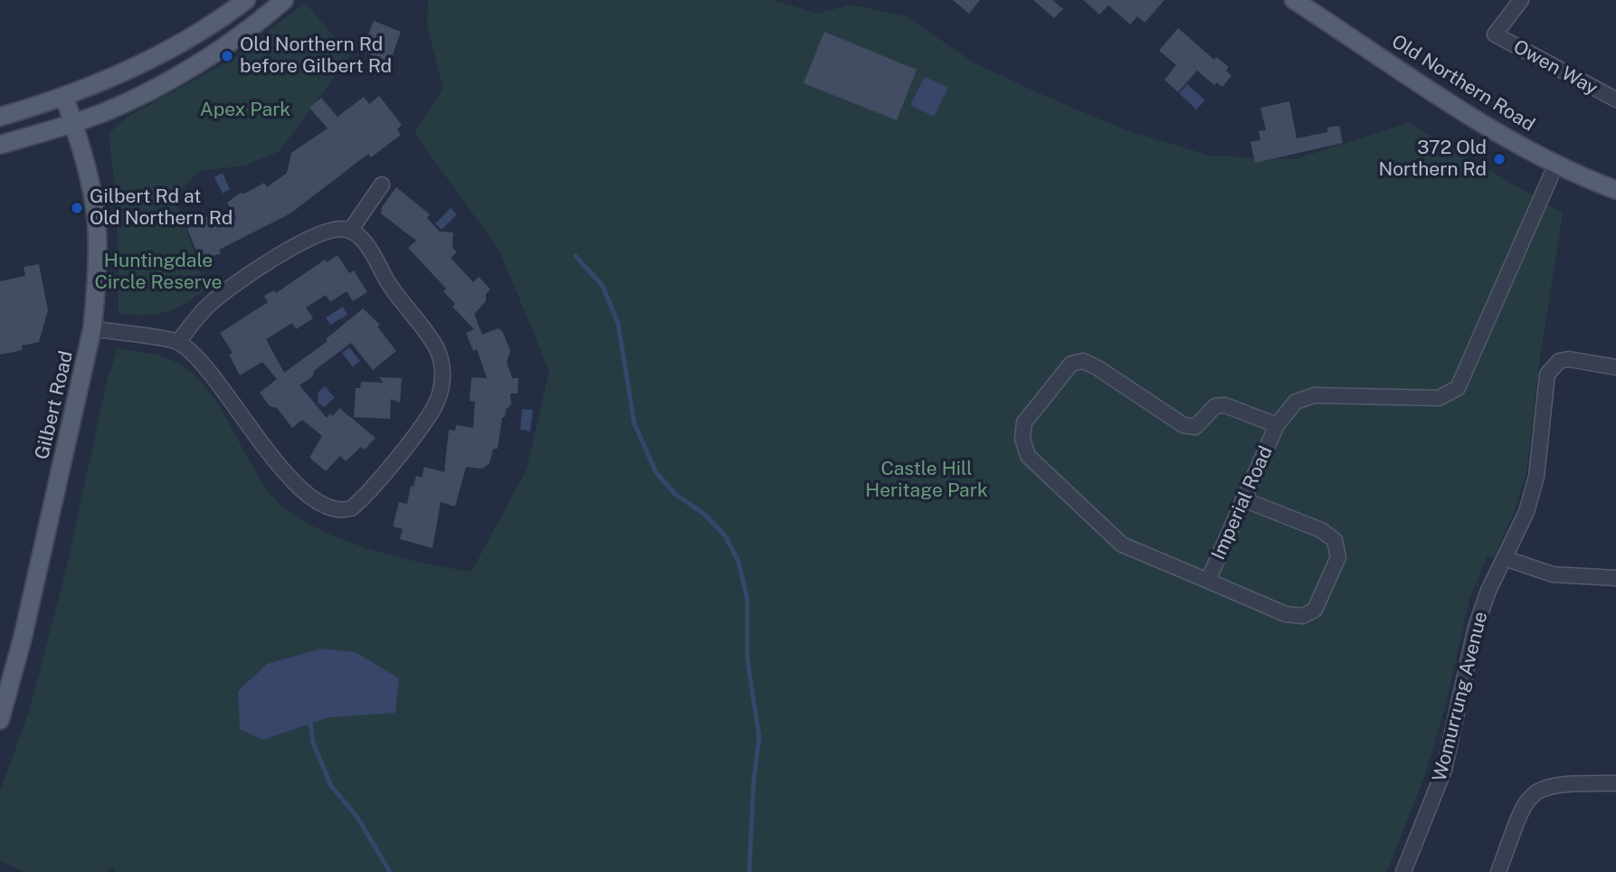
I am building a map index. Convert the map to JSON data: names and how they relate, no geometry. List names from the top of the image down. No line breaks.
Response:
{"streets":{"main road":["Old Northern Road","Gilbert Road"],"street":["Owen Way","Imperial Road","Womurrung Avenue"]},"crossings":[["Old Northern Road","Imperial Road"]],"parks":["Apex Park","Huntingdale Circle Reserve","Castle Hill Heritage Park"],"places":["Old Northern Rd before Gilbert Rd","372 Old Northern Rd","Gilbert Rd at Old Northern Rd"]}
